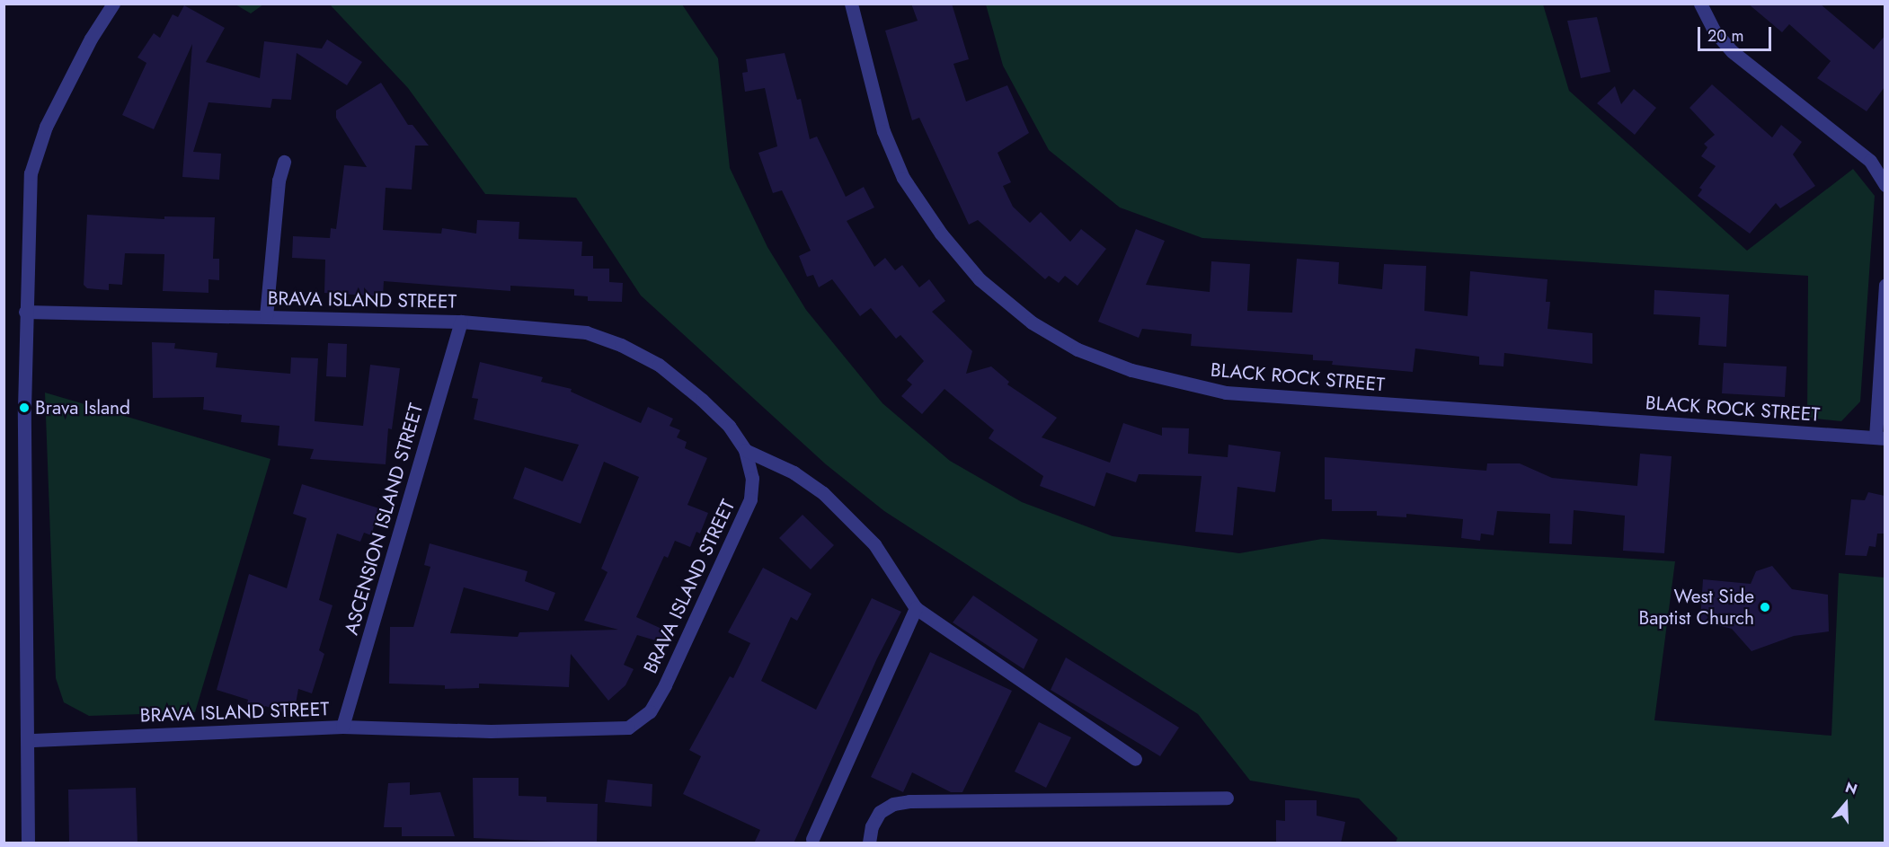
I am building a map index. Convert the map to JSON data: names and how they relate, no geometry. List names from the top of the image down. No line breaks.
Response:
{"streets":{"street":["BRAVA ISLAND STREET","BLACK ROCK STREET","ASCENSION ISLAND STREET"]},"crossings":[["BRAVA ISLAND STREET","ASCENSION ISLAND STREET"]],"places":["Brava Island","West Side Baptist Church"],"scale_bar":"20 m","north":"top"}
